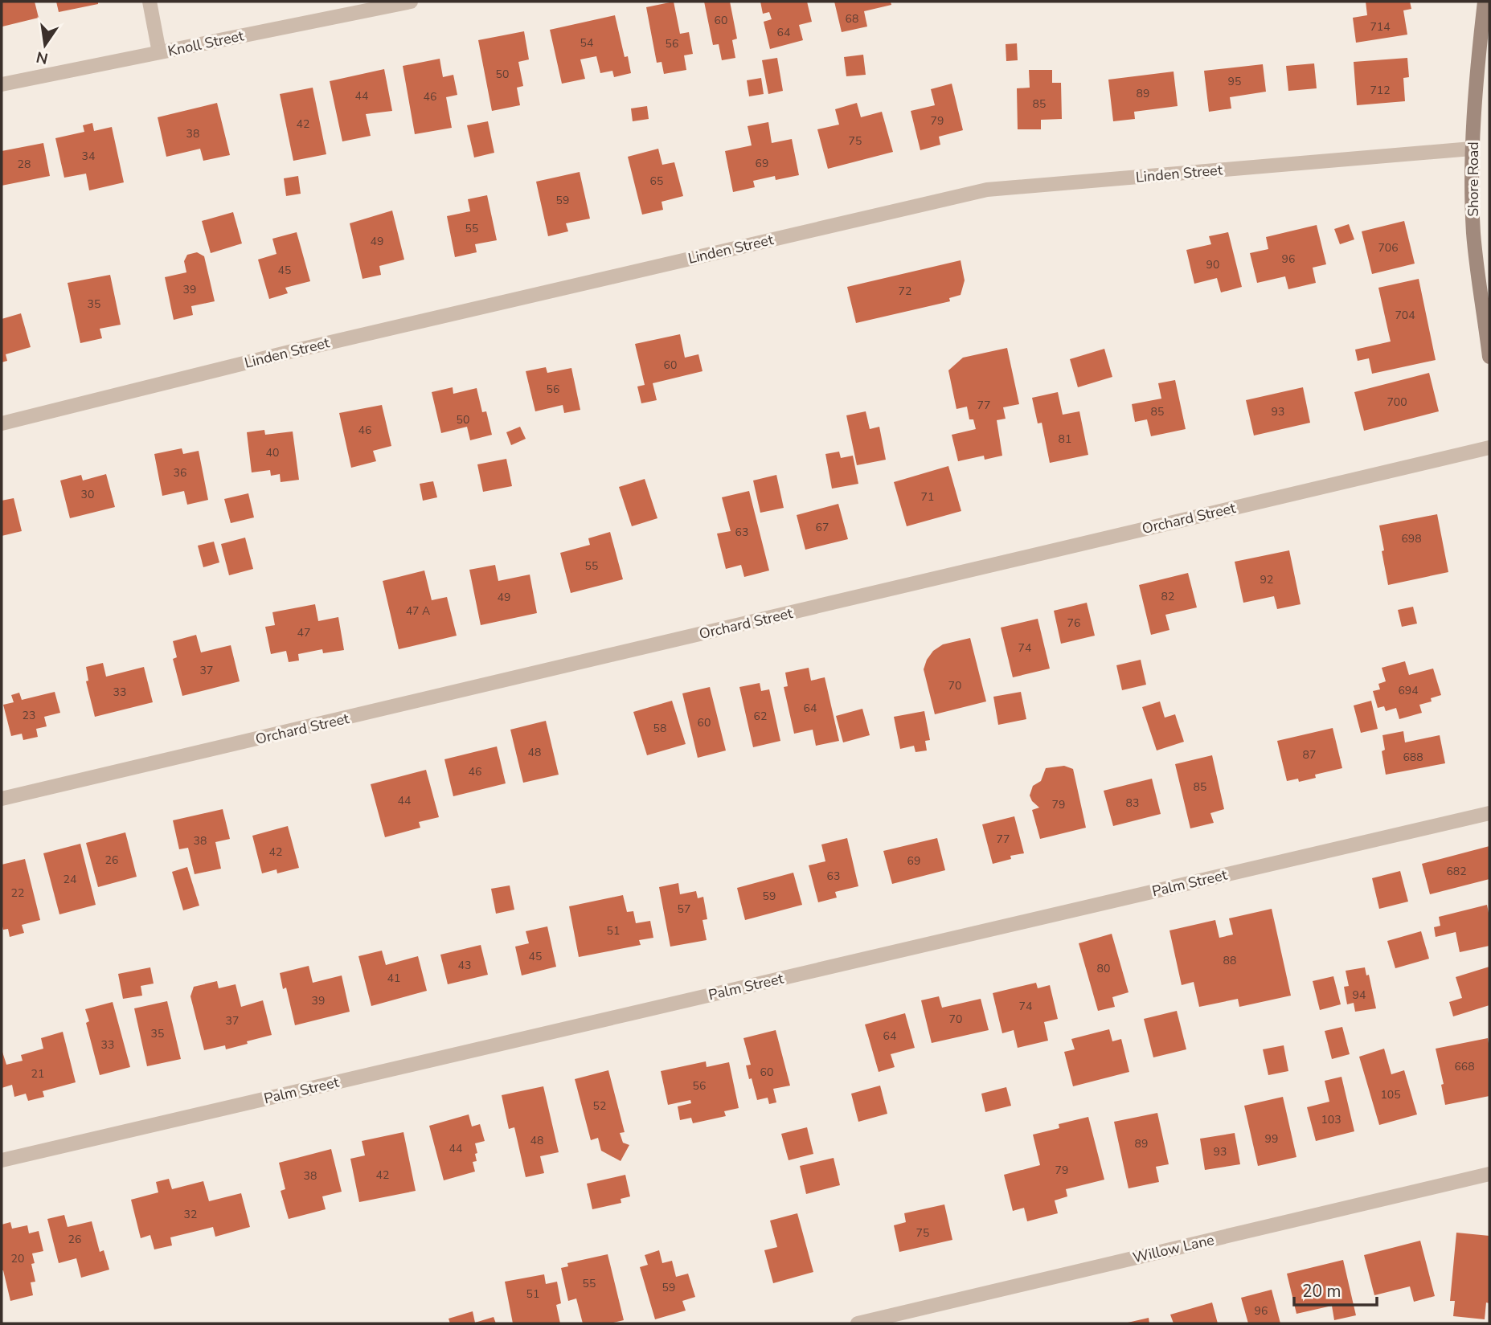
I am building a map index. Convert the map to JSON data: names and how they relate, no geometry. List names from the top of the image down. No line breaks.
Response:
{"streets":{"street":["Knoll Street","Linden Street","Shore Road","Orchard Street","Palm Street","Willow Lane"]},"crossings":[["Linden Street","Shore Road"]],"house_numbers":["68","60","714","64","54","56","50","95","712","89","44","46","85","79","42","38","75","34","69","28","65","59","55","49","706","96","90","45","39","72","35","704","60","56","700","77","85","93","50","46","81","40","36","30","71","67","63","698","55","92","82","49","47 A","76","47","74","37","70","694","33","64","23","62","60","58","48","87","688","46","85","44","83","79","77","38","42","26","69","682","63","24","22","59","57","51","45","88","43","80","41","94","39","74","70","37","35","64","33","668","60","21","56","105","52","103","99","48","89","44","93","79","42","38","32","75","26","20","55","59","51","96"],"scale_bar":"20 m","north":"bottom"}
